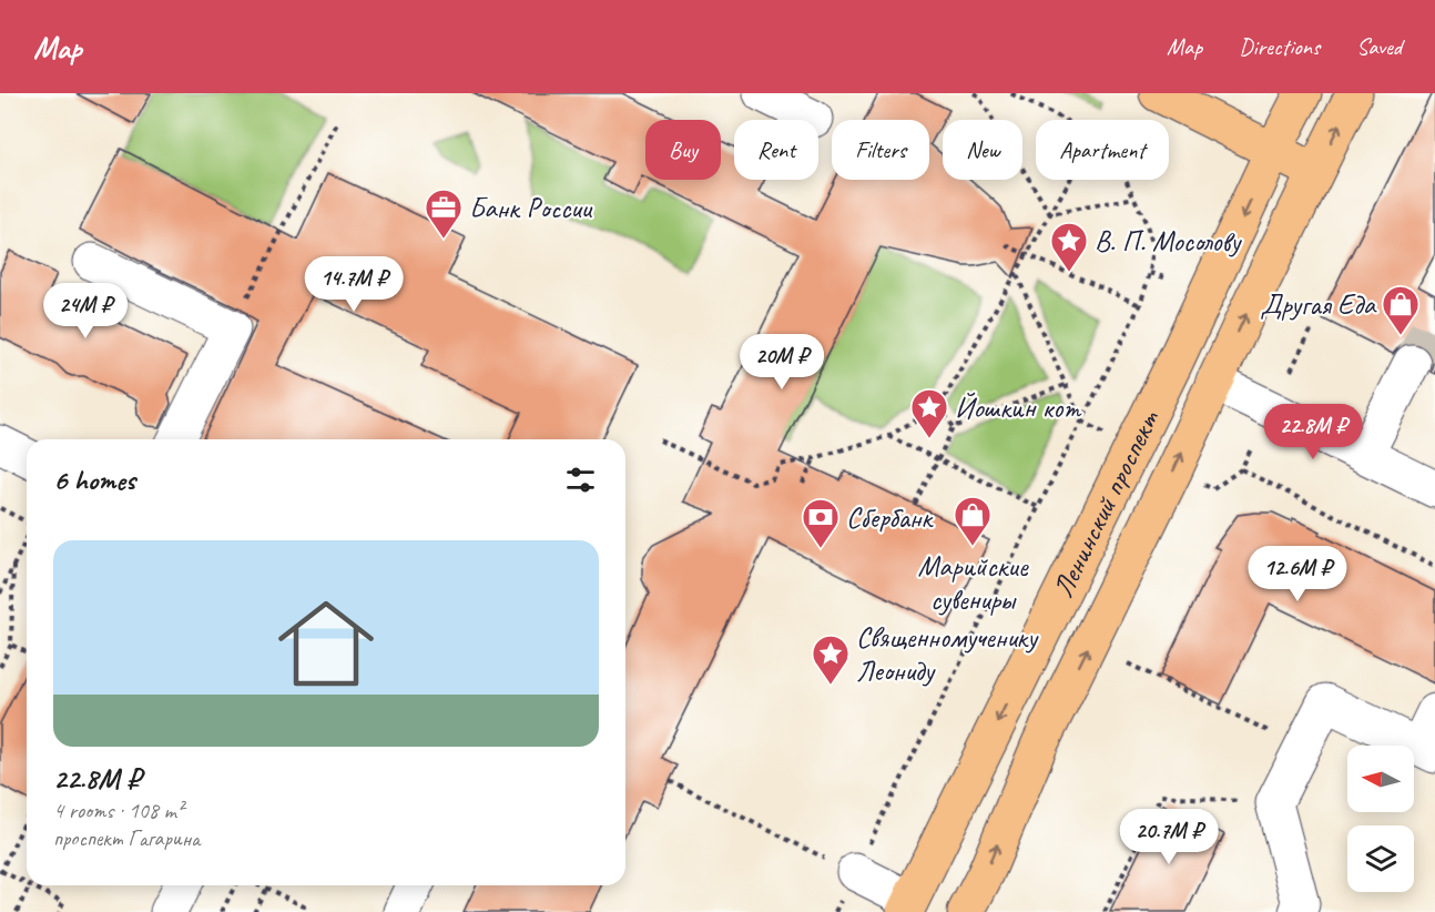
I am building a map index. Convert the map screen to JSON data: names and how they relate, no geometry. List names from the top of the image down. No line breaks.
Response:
{"streets":{"main road":["Ленинский проспект"]},"places":{"office":["Банк России"],"place":["В. П. Мосолову","Йошкин кот","Священномученику Леониду"],"shop":["Другая Еда","Марийские сувениры"],"bank":["Сбербанк"]},"north":"left","page":{"header":"Map","nav":["Map","Directions","Saved"],"chip":["Buy","Rent","Filters","New","Apartment"],"price":["14.7M ₽","24M ₽","20M ₽","22.8M ₽","12.6M ₽","20.7M ₽"],"heading":"6 homes","list":[{"name":"22.8M ₽","note":"4 rooms · 108 m² · проспект Гагарина"}]}}
